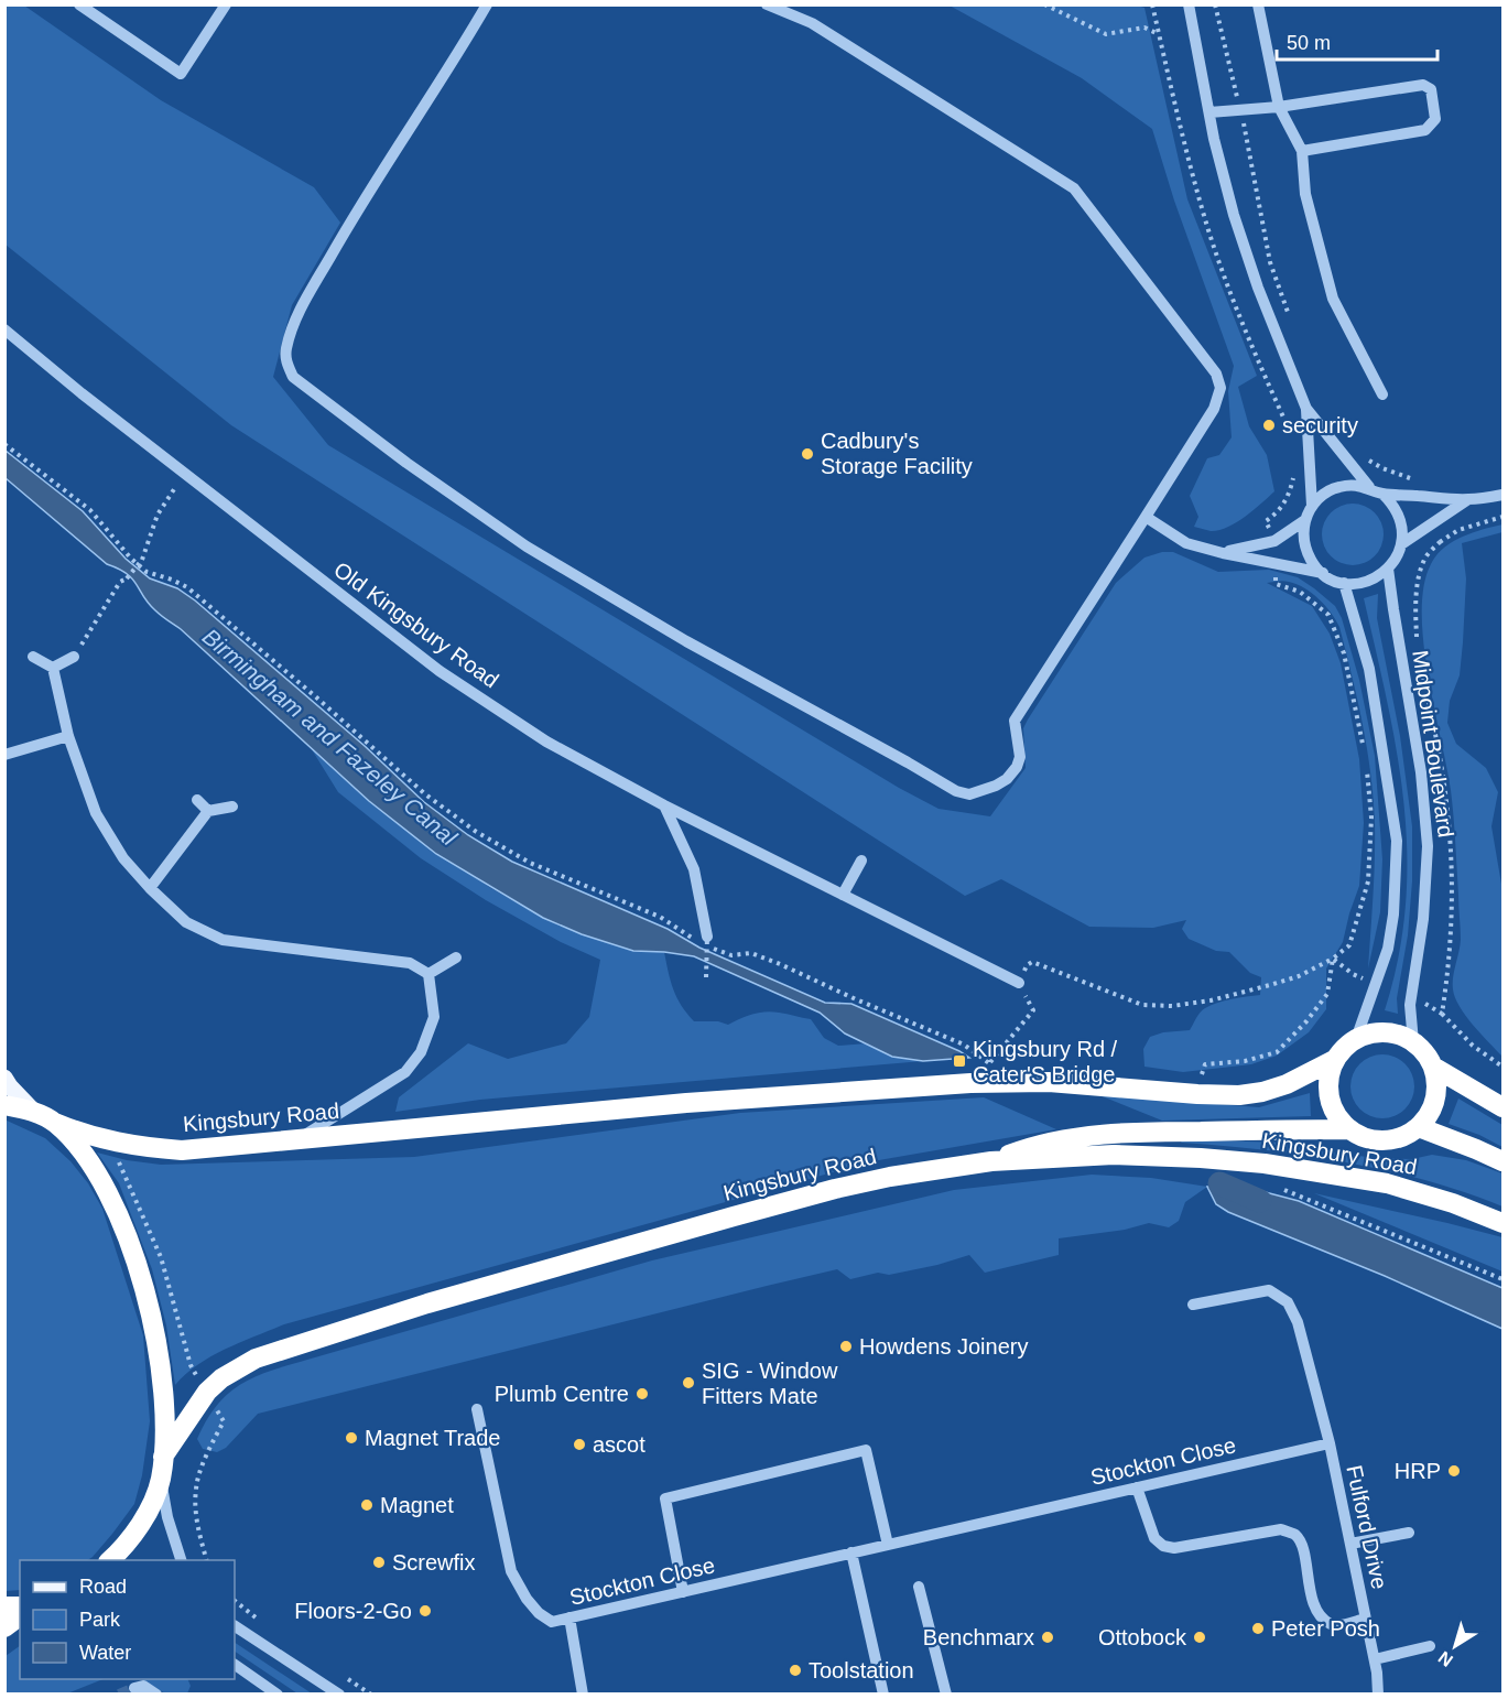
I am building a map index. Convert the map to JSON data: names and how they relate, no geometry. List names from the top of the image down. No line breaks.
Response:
{"streets":{"highway":["Kingsbury Road"],"street":["Old Kingsbury Road","Midpoint Boulevard","Stockton Close","Fulford Drive"]},"crossings":[["Midpoint Boulevard","Kingsbury Road"],["Stockton Close","Fulford Drive"]],"water":["Birmingham and Fazeley Canal"],"places":{"other":["security","Cadbury's Storage Facility","Howdens Joinery","SIG - Window Fitters Mate","Plumb Centre","Magnet Trade","ascot","HRP","Magnet","Screwfix","Floors-2-Go","Peter Posh","Benchmarx","Ottobock","Toolstation"],"transit":["Kingsbury Rd / Cater'S Bridge"]},"legend":["Road","Park","Water"],"scale_bar":"50 m","north":"bottom left"}
